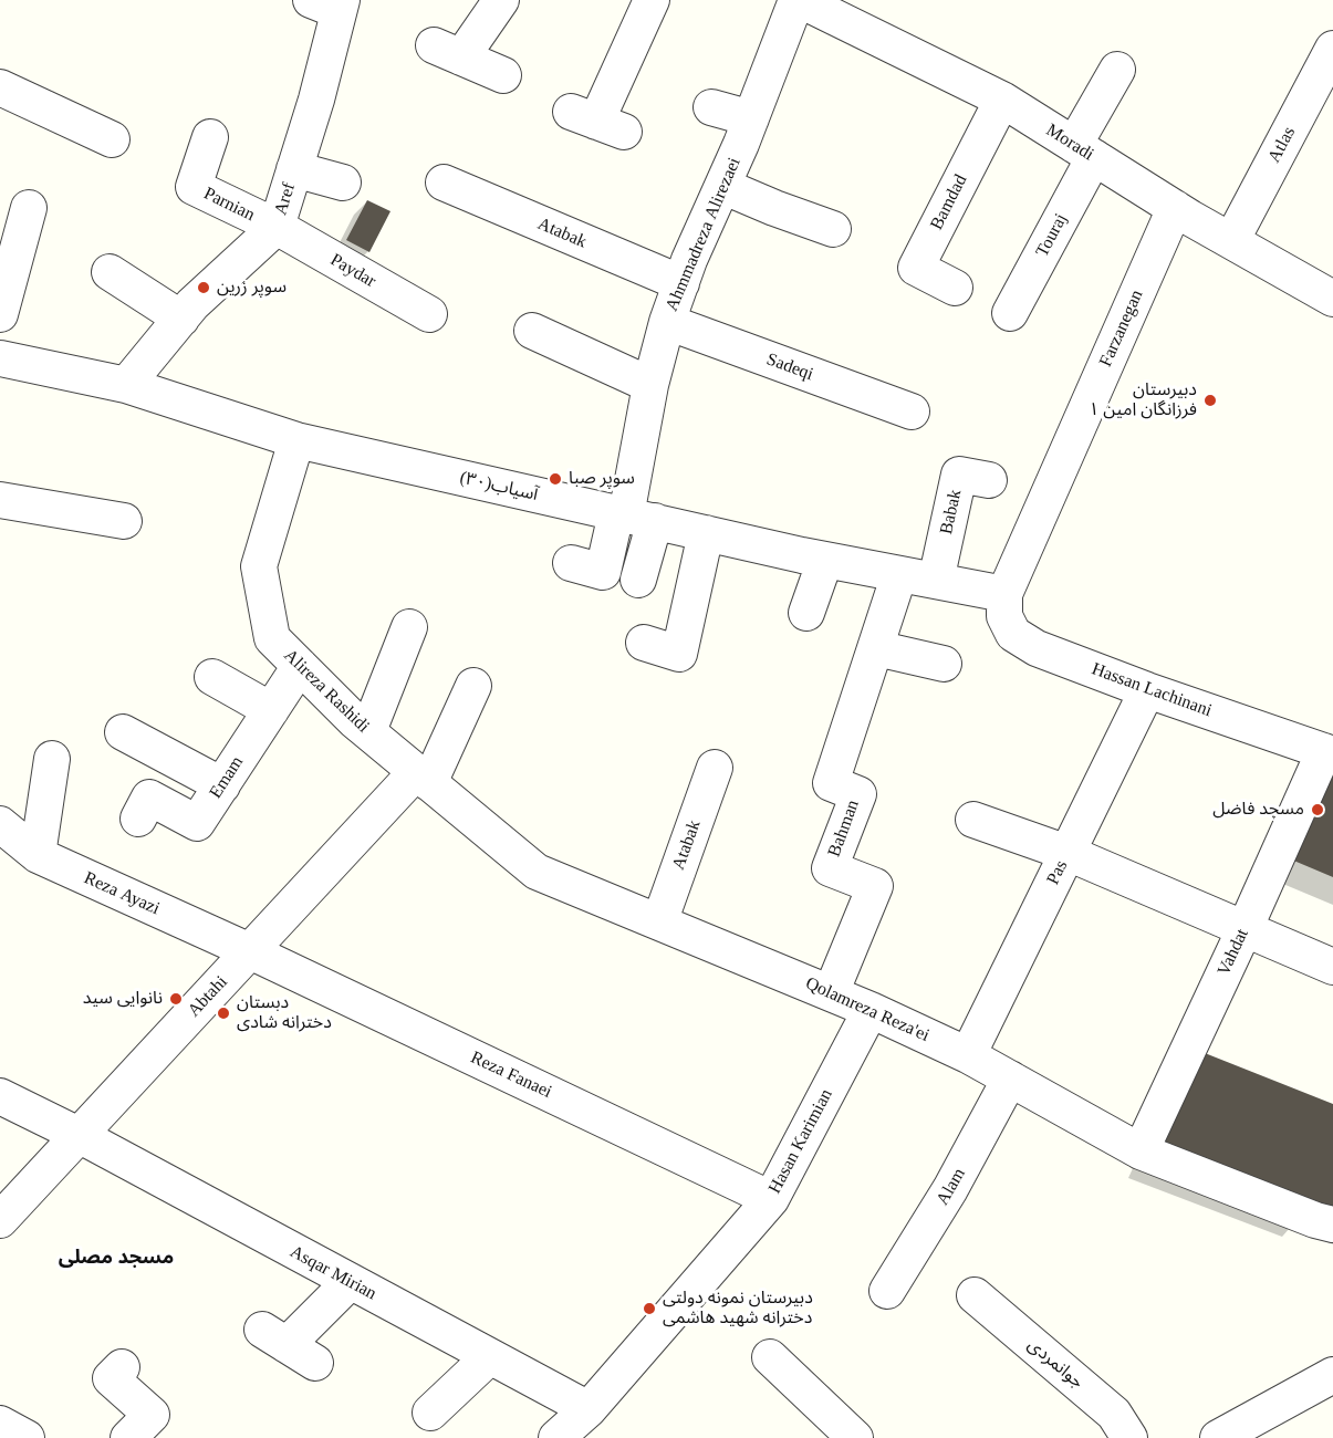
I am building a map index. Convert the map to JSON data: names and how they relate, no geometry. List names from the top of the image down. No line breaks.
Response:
{"streets":{"street":["Moradi","Atlas","Aref","Bamdad","Parnian","Atabak","Ahmmadreza Alirezaei","Touraj","Paydar","Farzanegan","Sadeqi","آسیاب(۳۰)","Babak","Hassan Lachinani","Alireza Rashidi","Emam","Bahman","Pas","Reza Ayazi","Vahdat","Abtahi","Qolamreza Reza'ei","Reza Fanaei","Hasan Karimian","Alam","Asqar Mirian","جوانمردی"]},"crossings":[["Moradi","Atlas"],["Moradi","Bamdad"],["Moradi","Ahmmadreza Alirezaei"],["Moradi","Touraj"],["Moradi","Farzanegan"],["Aref","Parnian"],["Aref","Paydar"],["Aref","آسیاب(۳۰)"],["Parnian","Paydar"],["Atabak","Ahmmadreza Alirezaei"],["Atabak","Qolamreza Reza'ei"],["Ahmmadreza Alirezaei","Sadeqi"],["Ahmmadreza Alirezaei","آسیاب(۳۰)"],["Farzanegan","آسیاب(۳۰)"],["Farzanegan","Hassan Lachinani"],["آسیاب(۳۰)","Babak"],["آسیاب(۳۰)","Hassan Lachinani"],["آسیاب(۳۰)","Alireza Rashidi"],["آسیاب(۳۰)","Bahman"],["Hassan Lachinani","Pas"],["Hassan Lachinani","Vahdat"],["Alireza Rashidi","Emam"],["Alireza Rashidi","Abtahi"],["Alireza Rashidi","Qolamreza Reza'ei"],["Bahman","Qolamreza Reza'ei"],["Pas","Qolamreza Reza'ei"],["Reza Ayazi","Abtahi"],["Reza Ayazi","Reza Fanaei"],["Vahdat","Qolamreza Reza'ei"],["Abtahi","Qolamreza Reza'ei"],["Abtahi","Reza Fanaei"],["Abtahi","Asqar Mirian"],["Qolamreza Reza'ei","Hasan Karimian"],["Qolamreza Reza'ei","Alam"],["Reza Fanaei","Hasan Karimian"],["Hasan Karimian","Asqar Mirian"]],"districts":["مسجد مصلی"],"places":["سوپر زرین","دبیرستان فرزانگان امین ۱","سوپر صبا","مسجد فاضل","نانوایی سید","دبستان دخترانه شادی","دبیرستان نمونه دولتی دخترانه شهید هاشمی"]}
